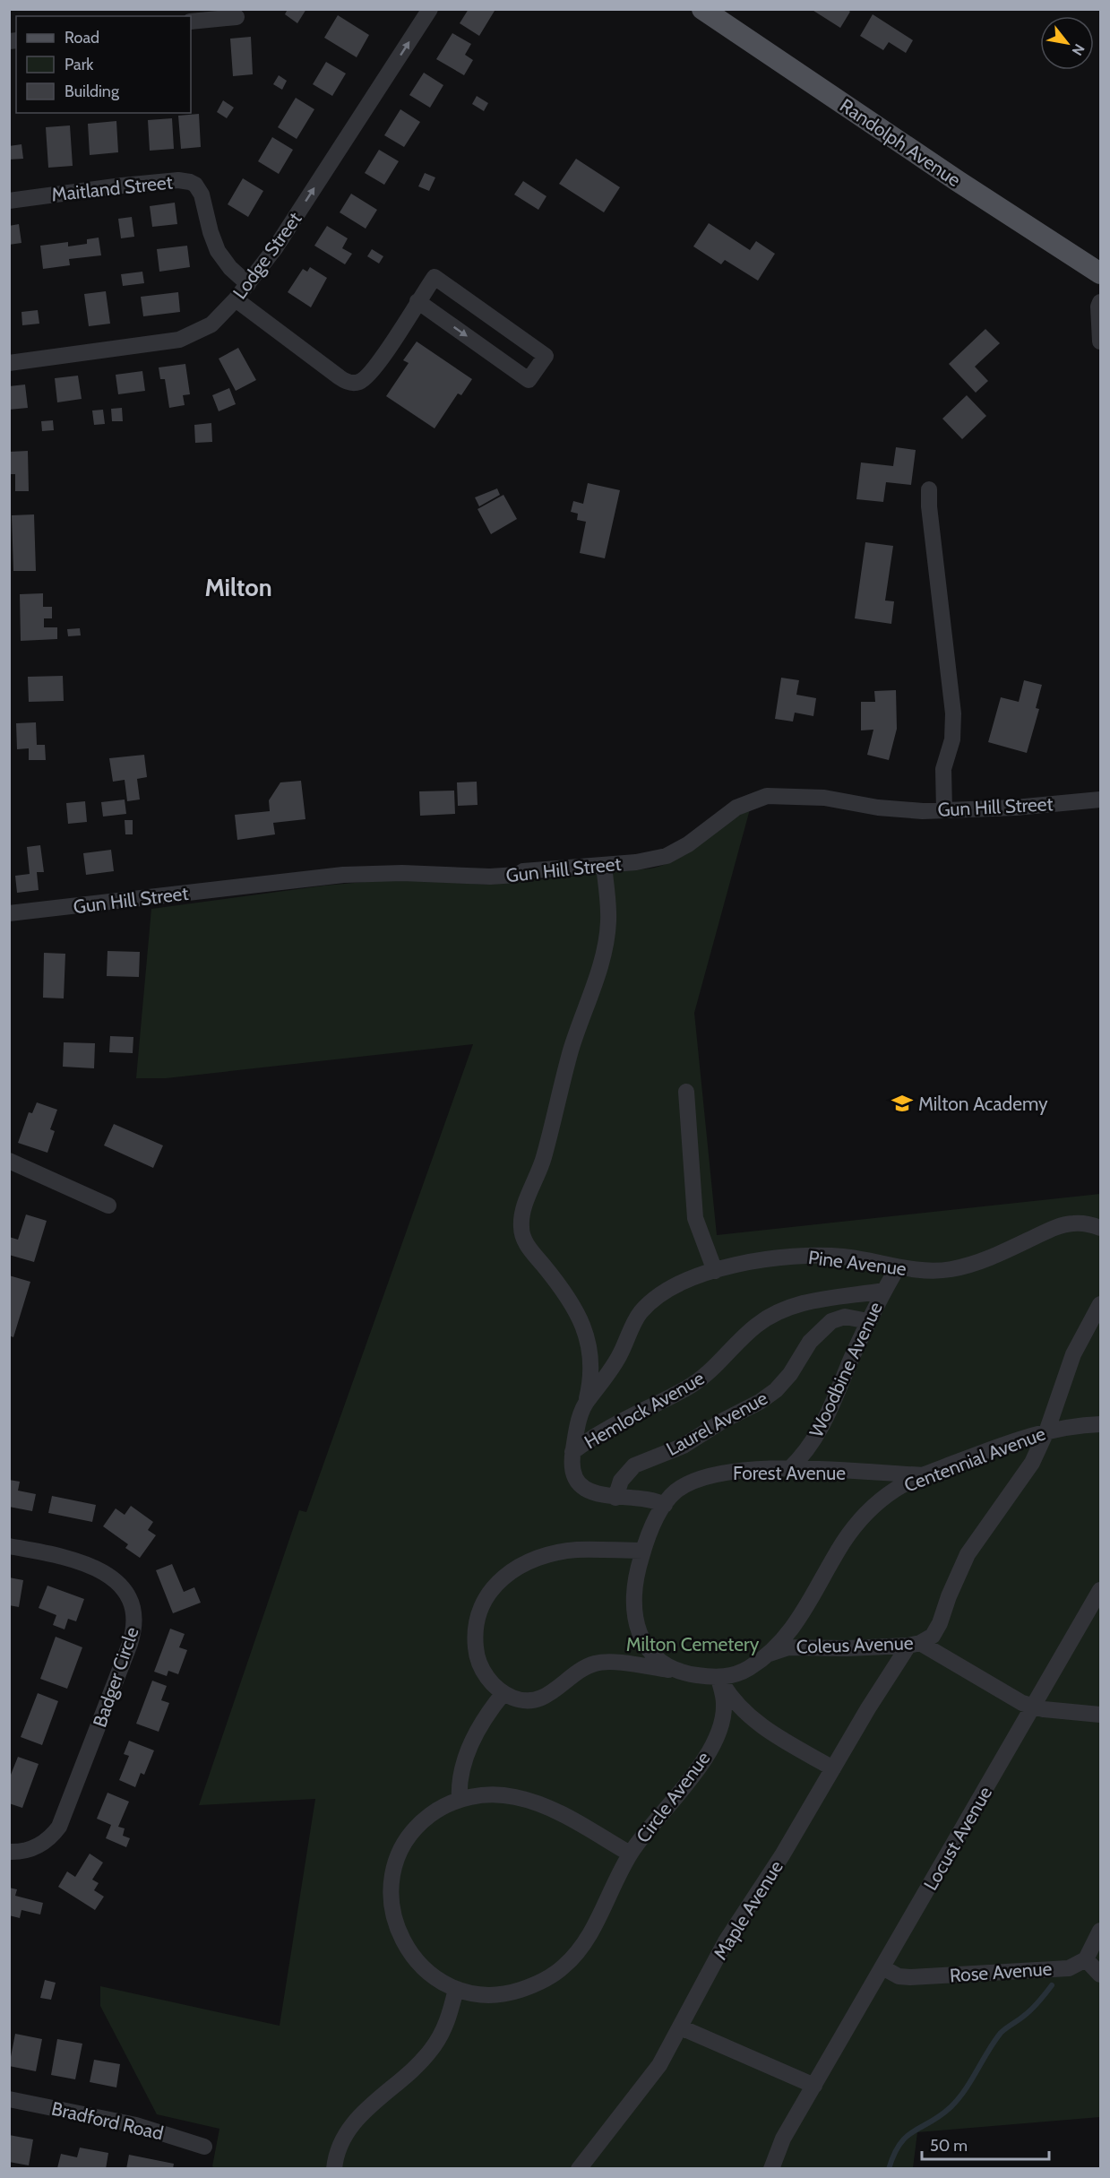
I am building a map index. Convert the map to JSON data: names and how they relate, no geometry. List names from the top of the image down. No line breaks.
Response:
{"streets":{"main road":["Randolph Avenue"],"street":["Maitland Street","Lodge Street","Gun Hill Street","Pine Avenue","Woodbine Avenue","Hemlock Avenue","Laurel Avenue","Centennial Avenue","Forest Avenue","Coleus Avenue","Badger Circle","Circle Avenue","Locust Avenue","Maple Avenue","Rose Avenue","Bradford Road"]},"crossings":[["Maitland Street","Lodge Street"],["Pine Avenue","Woodbine Avenue"],["Pine Avenue","Hemlock Avenue"],["Pine Avenue","Laurel Avenue"],["Pine Avenue","Centennial Avenue"],["Pine Avenue","Forest Avenue"],["Woodbine Avenue","Hemlock Avenue"],["Woodbine Avenue","Forest Avenue"],["Centennial Avenue","Forest Avenue"],["Centennial Avenue","Coleus Avenue"],["Centennial Avenue","Circle Avenue"],["Coleus Avenue","Maple Avenue"],["Locust Avenue","Rose Avenue"]],"one_way":["Lodge Street"],"districts":["Milton"],"parks":["Milton Cemetery"],"places":{"school or university":["Milton Academy"]},"legend":["Road","Park","Building"],"scale_bar":"50 m","north":"bottom right"}
